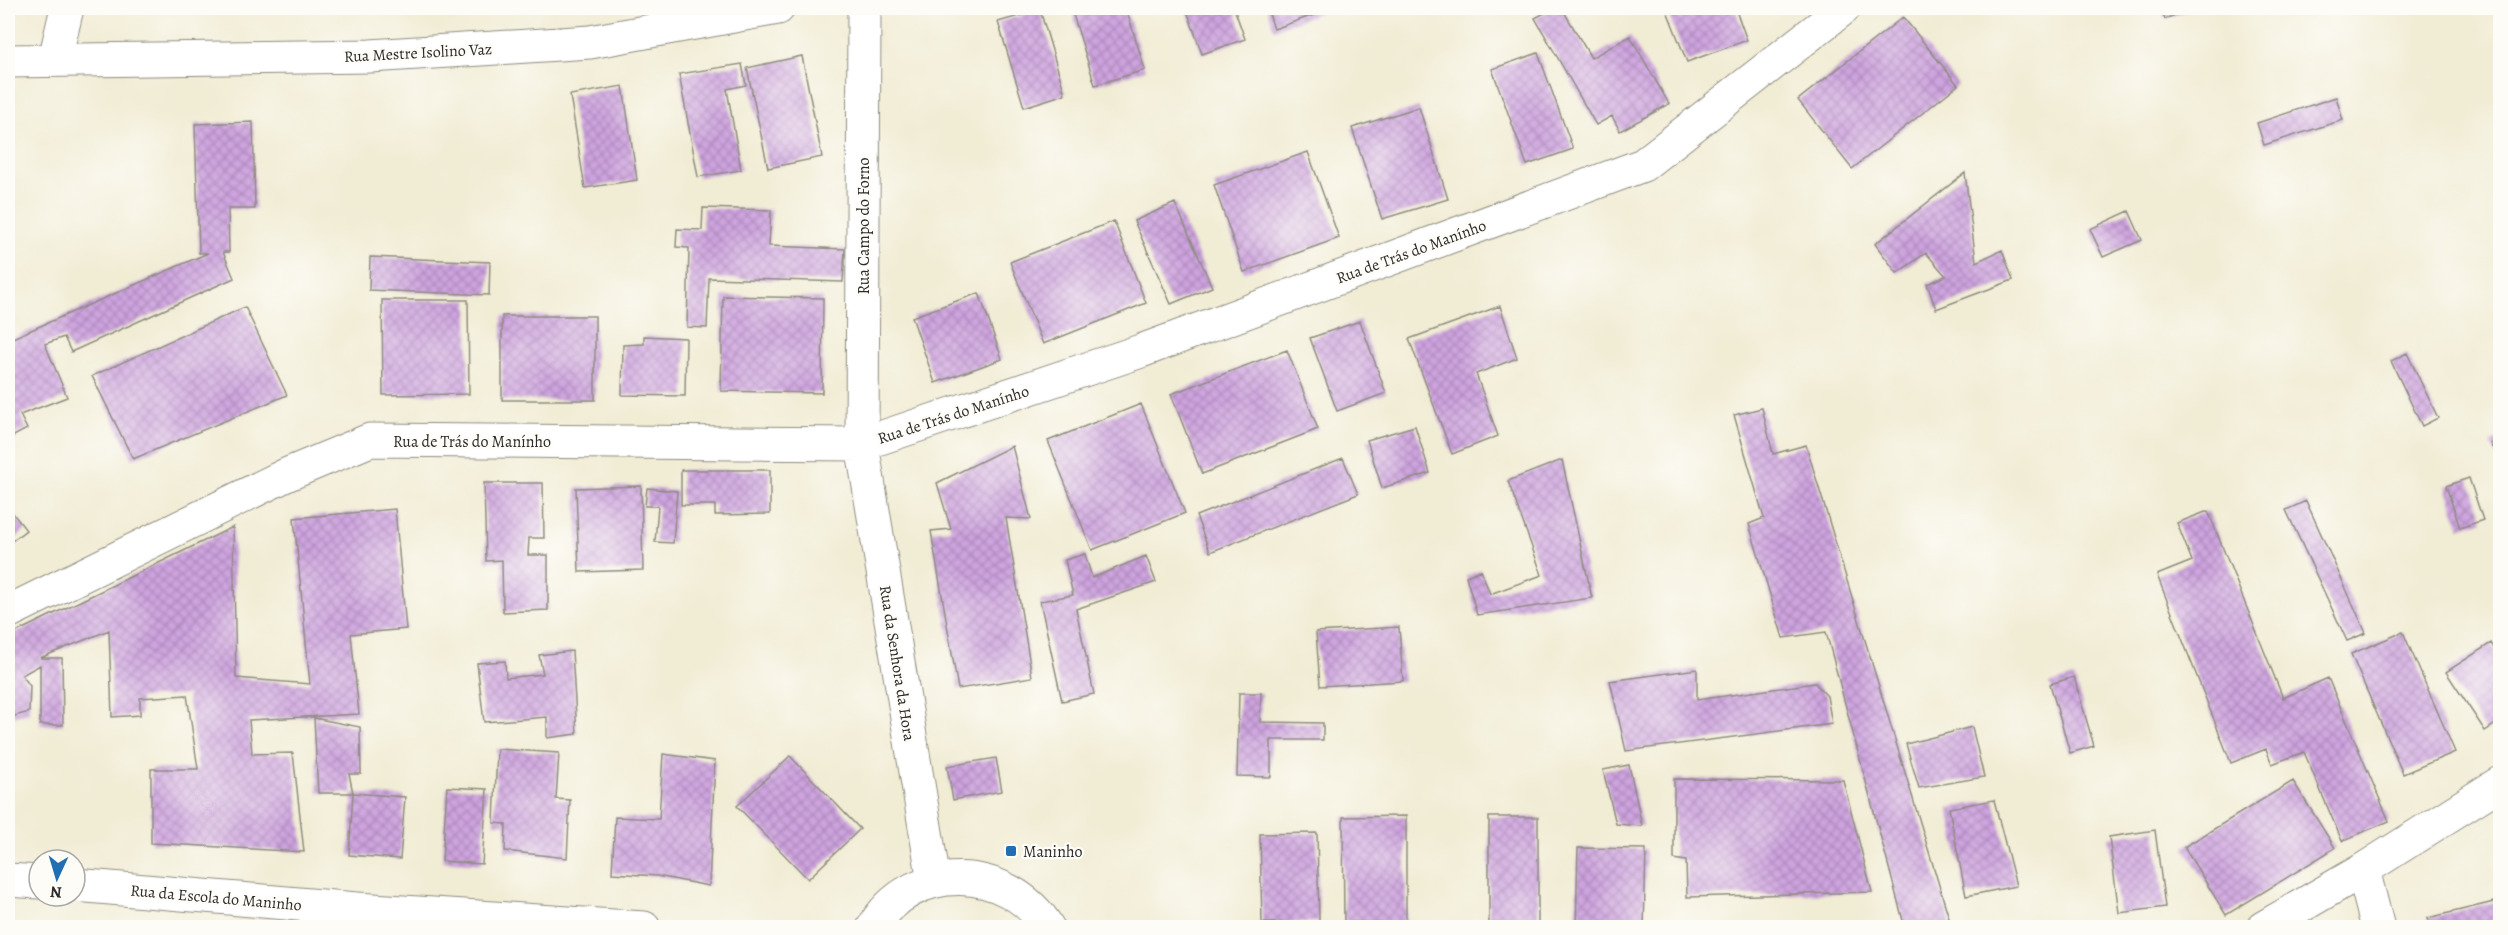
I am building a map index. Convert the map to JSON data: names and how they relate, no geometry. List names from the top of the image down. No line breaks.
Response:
{"streets":{"street":["Rua Mestre Isolino Vaz","Rua Campo do Forno","Rua de Trás do Manínho","Rua da Senhora da Hora","Rua da Escola do Maninho"]},"crossings":[["Rua Campo do Forno","Rua de Trás do Manínho"],["Rua Campo do Forno","Rua da Senhora da Hora"],["Rua de Trás do Manínho","Rua da Senhora da Hora"]],"places":{"transit":["Maninho"]},"north":"bottom"}
